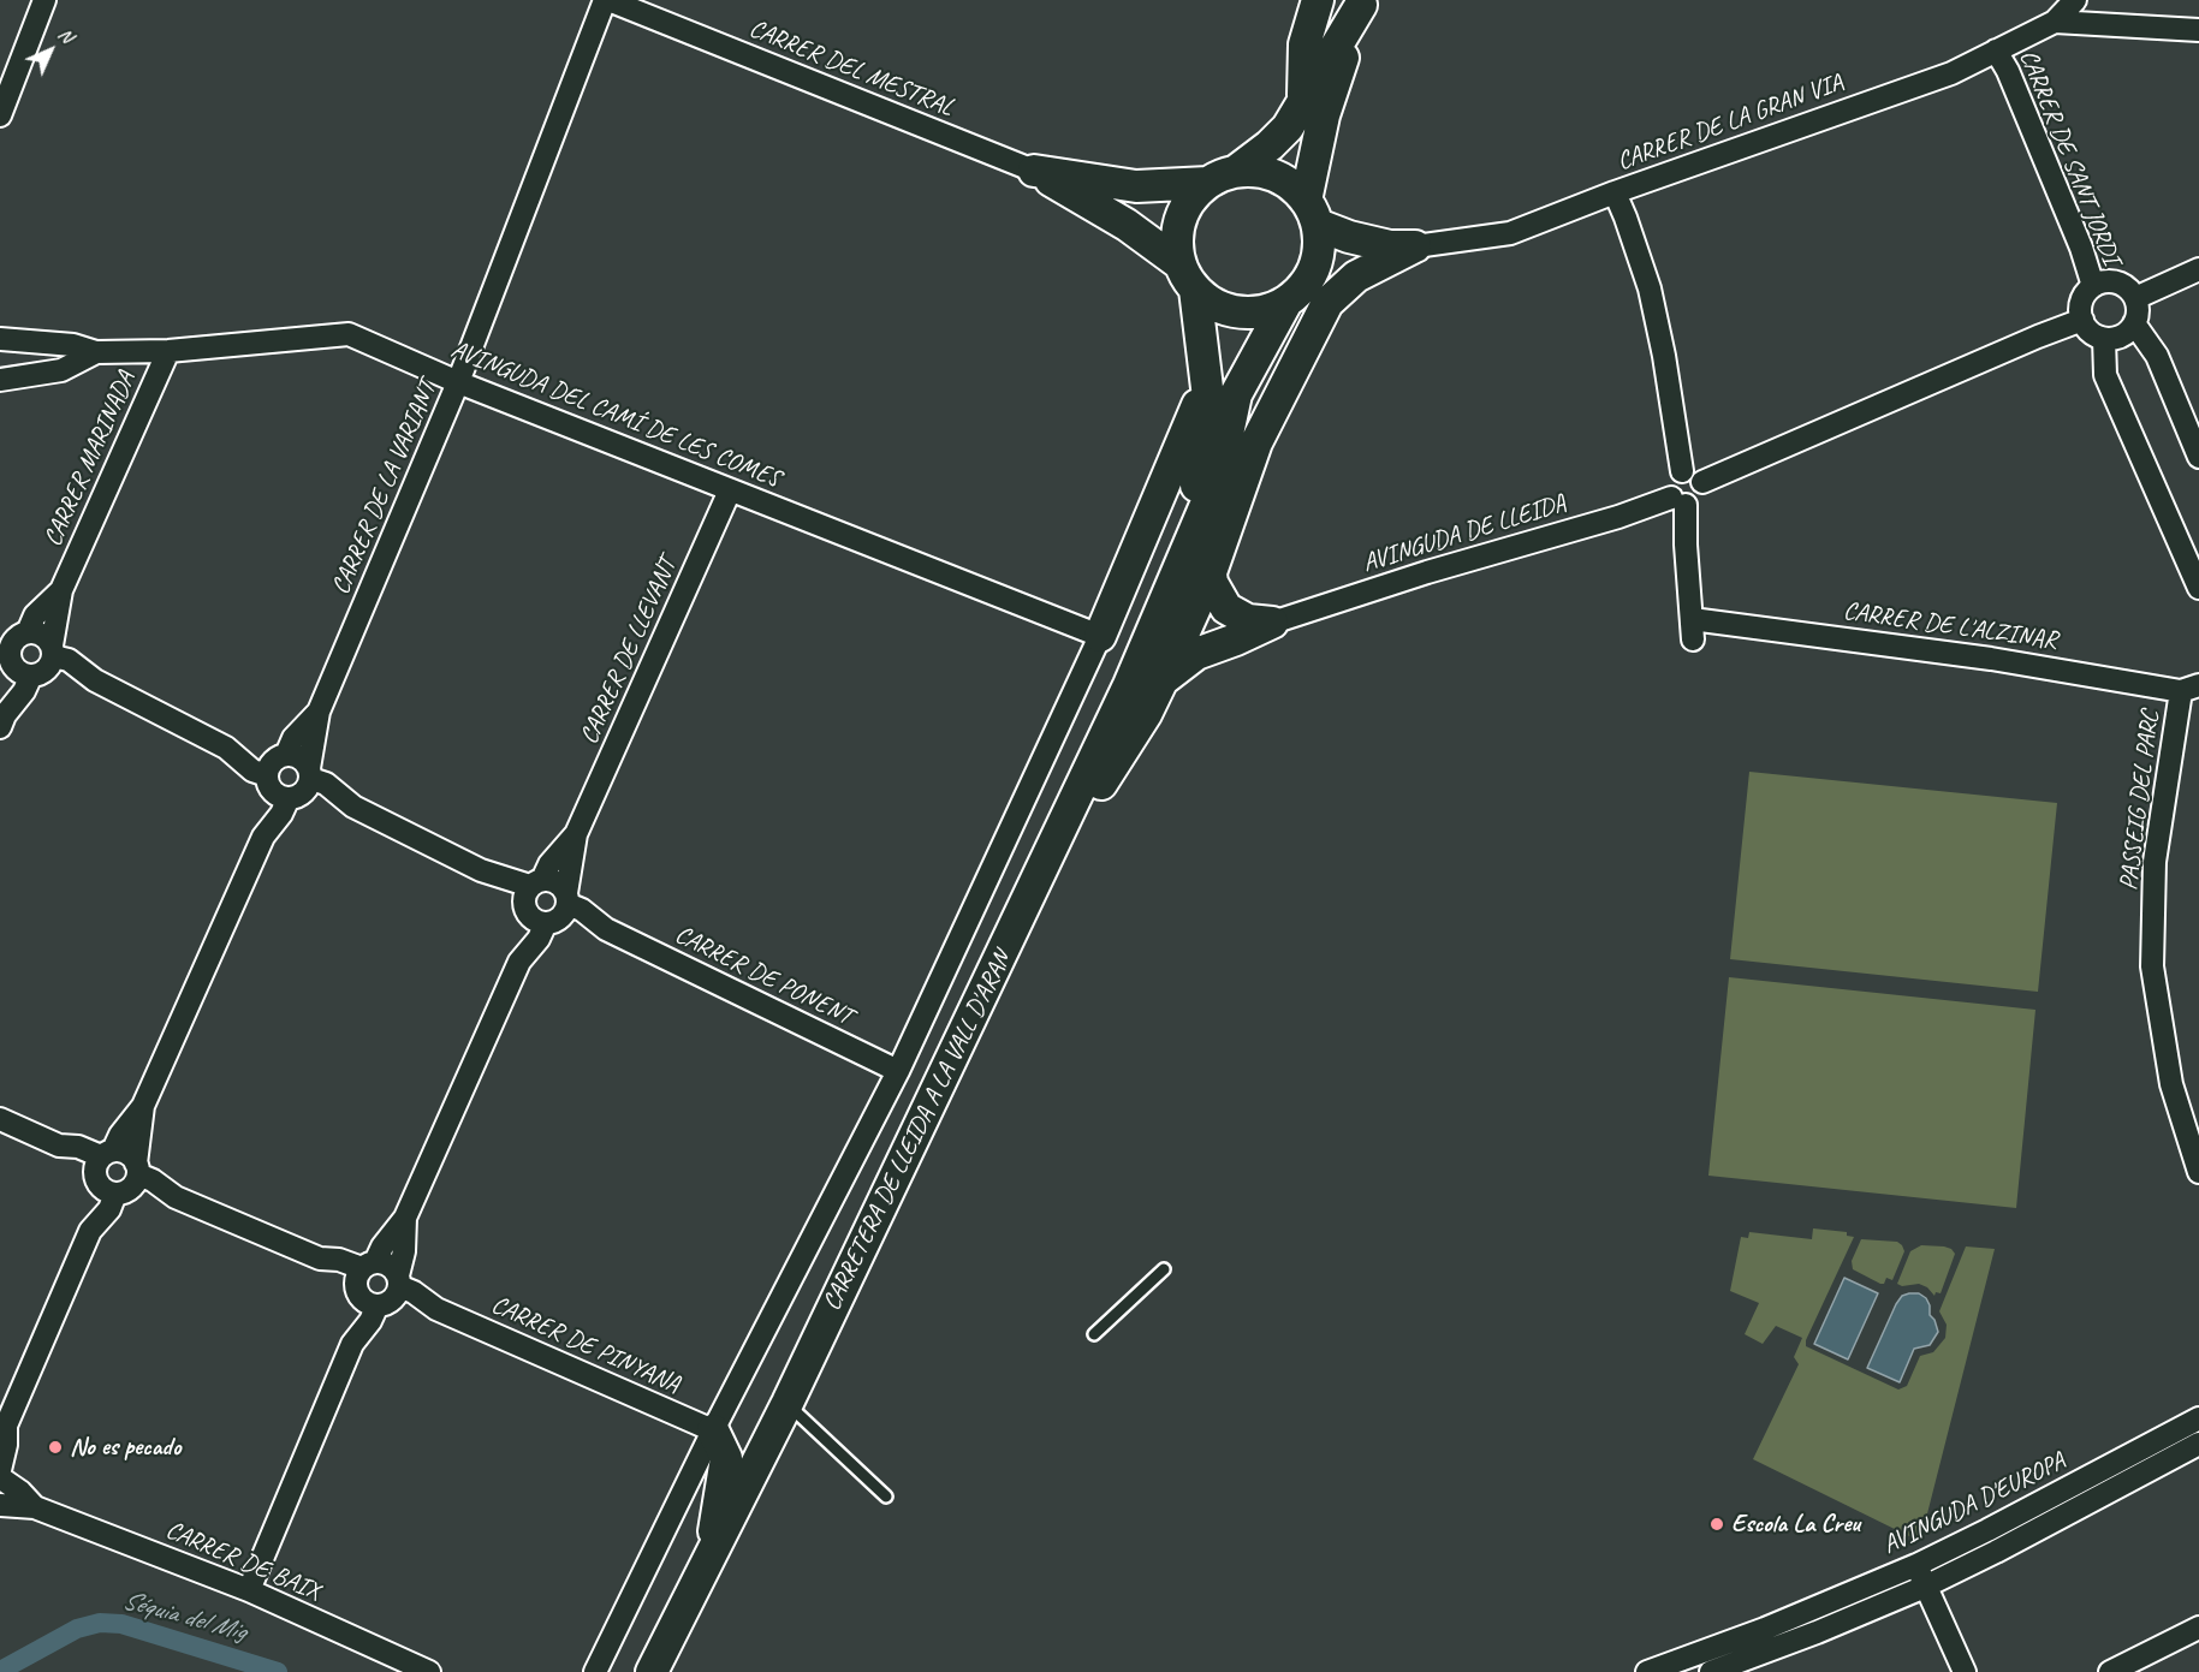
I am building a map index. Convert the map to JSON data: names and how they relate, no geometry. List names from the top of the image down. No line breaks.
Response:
{"streets":{"main road":["CARRETERA DE LLEIDA A LA VALL D'ARAN"],"street":["CARRER DEL MESTRAL","CARRER DE LA GRAN VIA","CARRER DE SANT JORDI","AVINGUDA DEL CAMÍ DE LES COMES","CARRER MARINADA","CARRER DE LA VARIANT","AVINGUDA DE LLEIDA","CARRER DE L'ALZINAR","CARRER DE LLEVANT","PASSEIG DEL PARC","CARRER DE PONENT","CARRER DE PINYANA","AVINGUDA D'EUROPA","CARRER DE BAIX"]},"crossings":[["CARRER DEL MESTRAL","CARRER DE LA VARIANT"],["CARRER DE LA GRAN VIA","CARRER DE SANT JORDI"],["AVINGUDA DEL CAMÍ DE LES COMES","CARRER MARINADA"],["AVINGUDA DEL CAMÍ DE LES COMES","CARRER DE LA VARIANT"],["AVINGUDA DEL CAMÍ DE LES COMES","CARRER DE LLEVANT"],["CARRER DE LA VARIANT","CARRER DE BAIX"],["AVINGUDA DE LLEIDA","CARRER DE L'ALZINAR"],["CARRER DE L'ALZINAR","PASSEIG DEL PARC"],["CARRER DE LLEVANT","CARRER DE PONENT"],["CARRER DE LLEVANT","CARRER DE PINYANA"],["CARRER DE LLEVANT","CARRER DE BAIX"]],"water":["Séquia del Mig"],"places":["No es pecado","Escola La Creu"],"north":"top right"}
